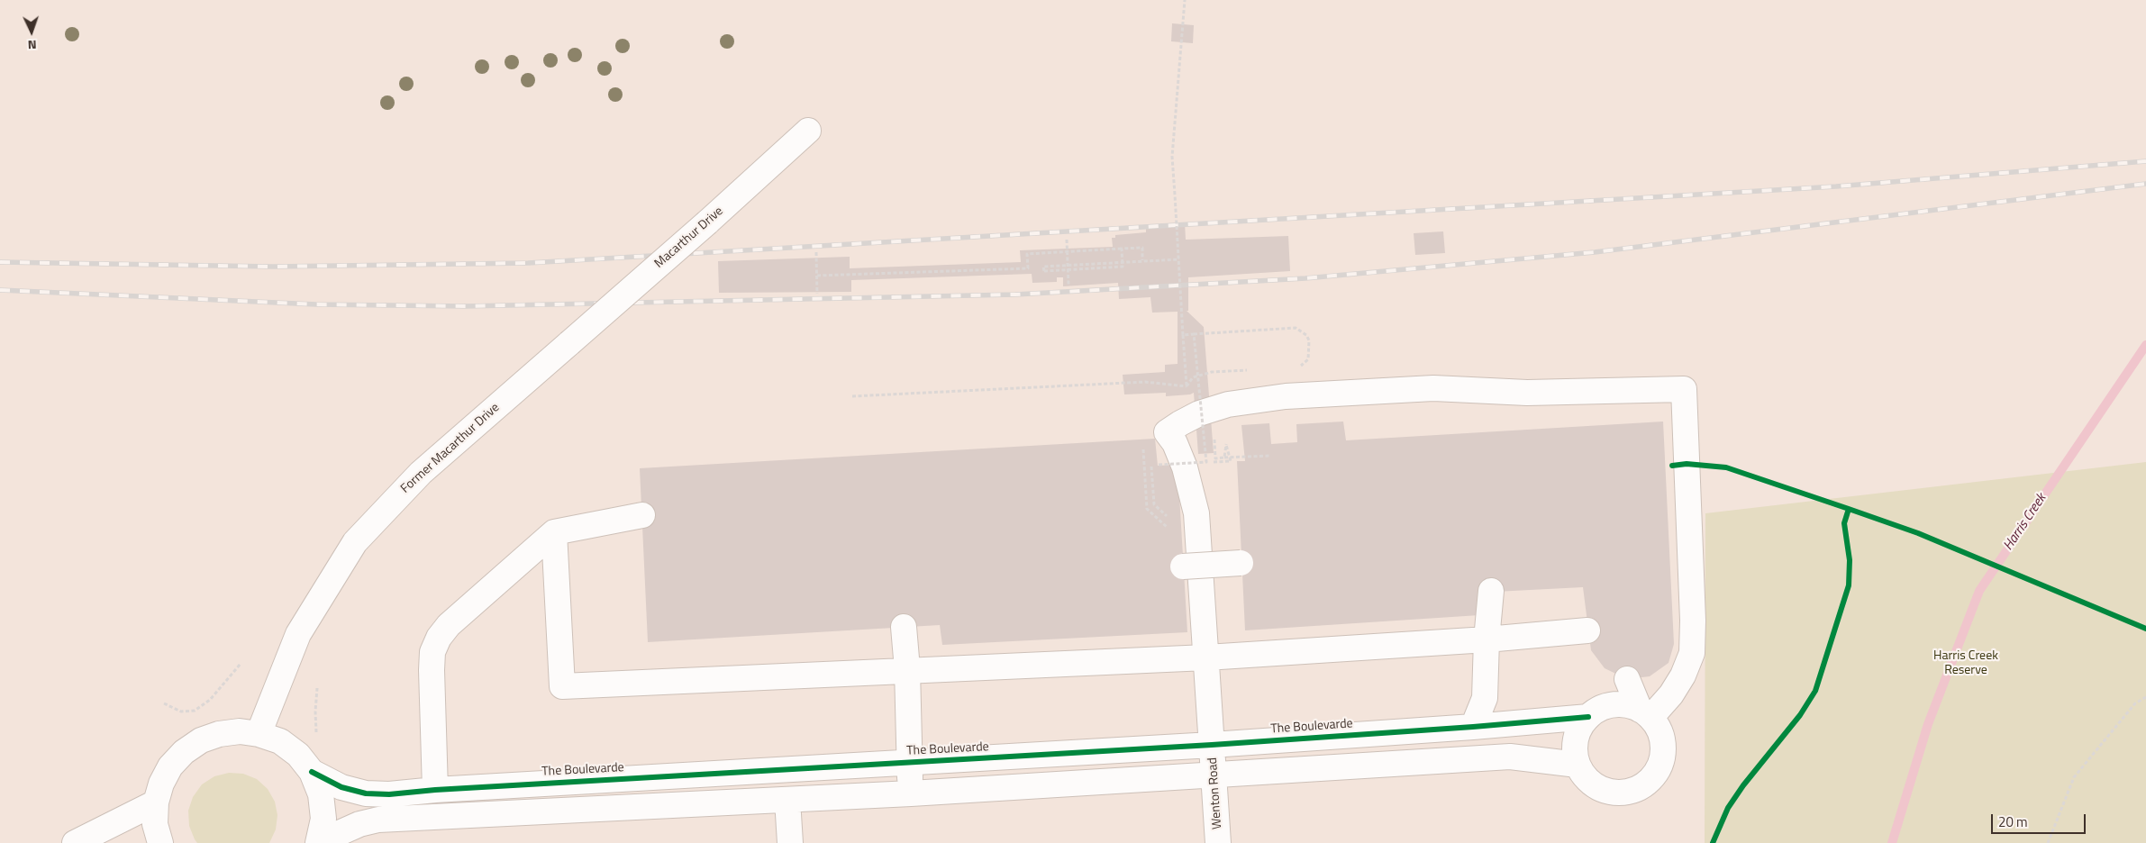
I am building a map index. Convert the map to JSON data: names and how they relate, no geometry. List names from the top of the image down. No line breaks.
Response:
{"streets":{"street":["Macarthur Drive","Former Macarthur Drive","The Boulevarde","Wenton Road"]},"crossings":[["Macarthur Drive","Former Macarthur Drive"],["The Boulevarde","Wenton Road"]],"water":["Harris Creek"],"parks":["Harris Creek Reserve"],"scale_bar":"20 m","north":"bottom"}
